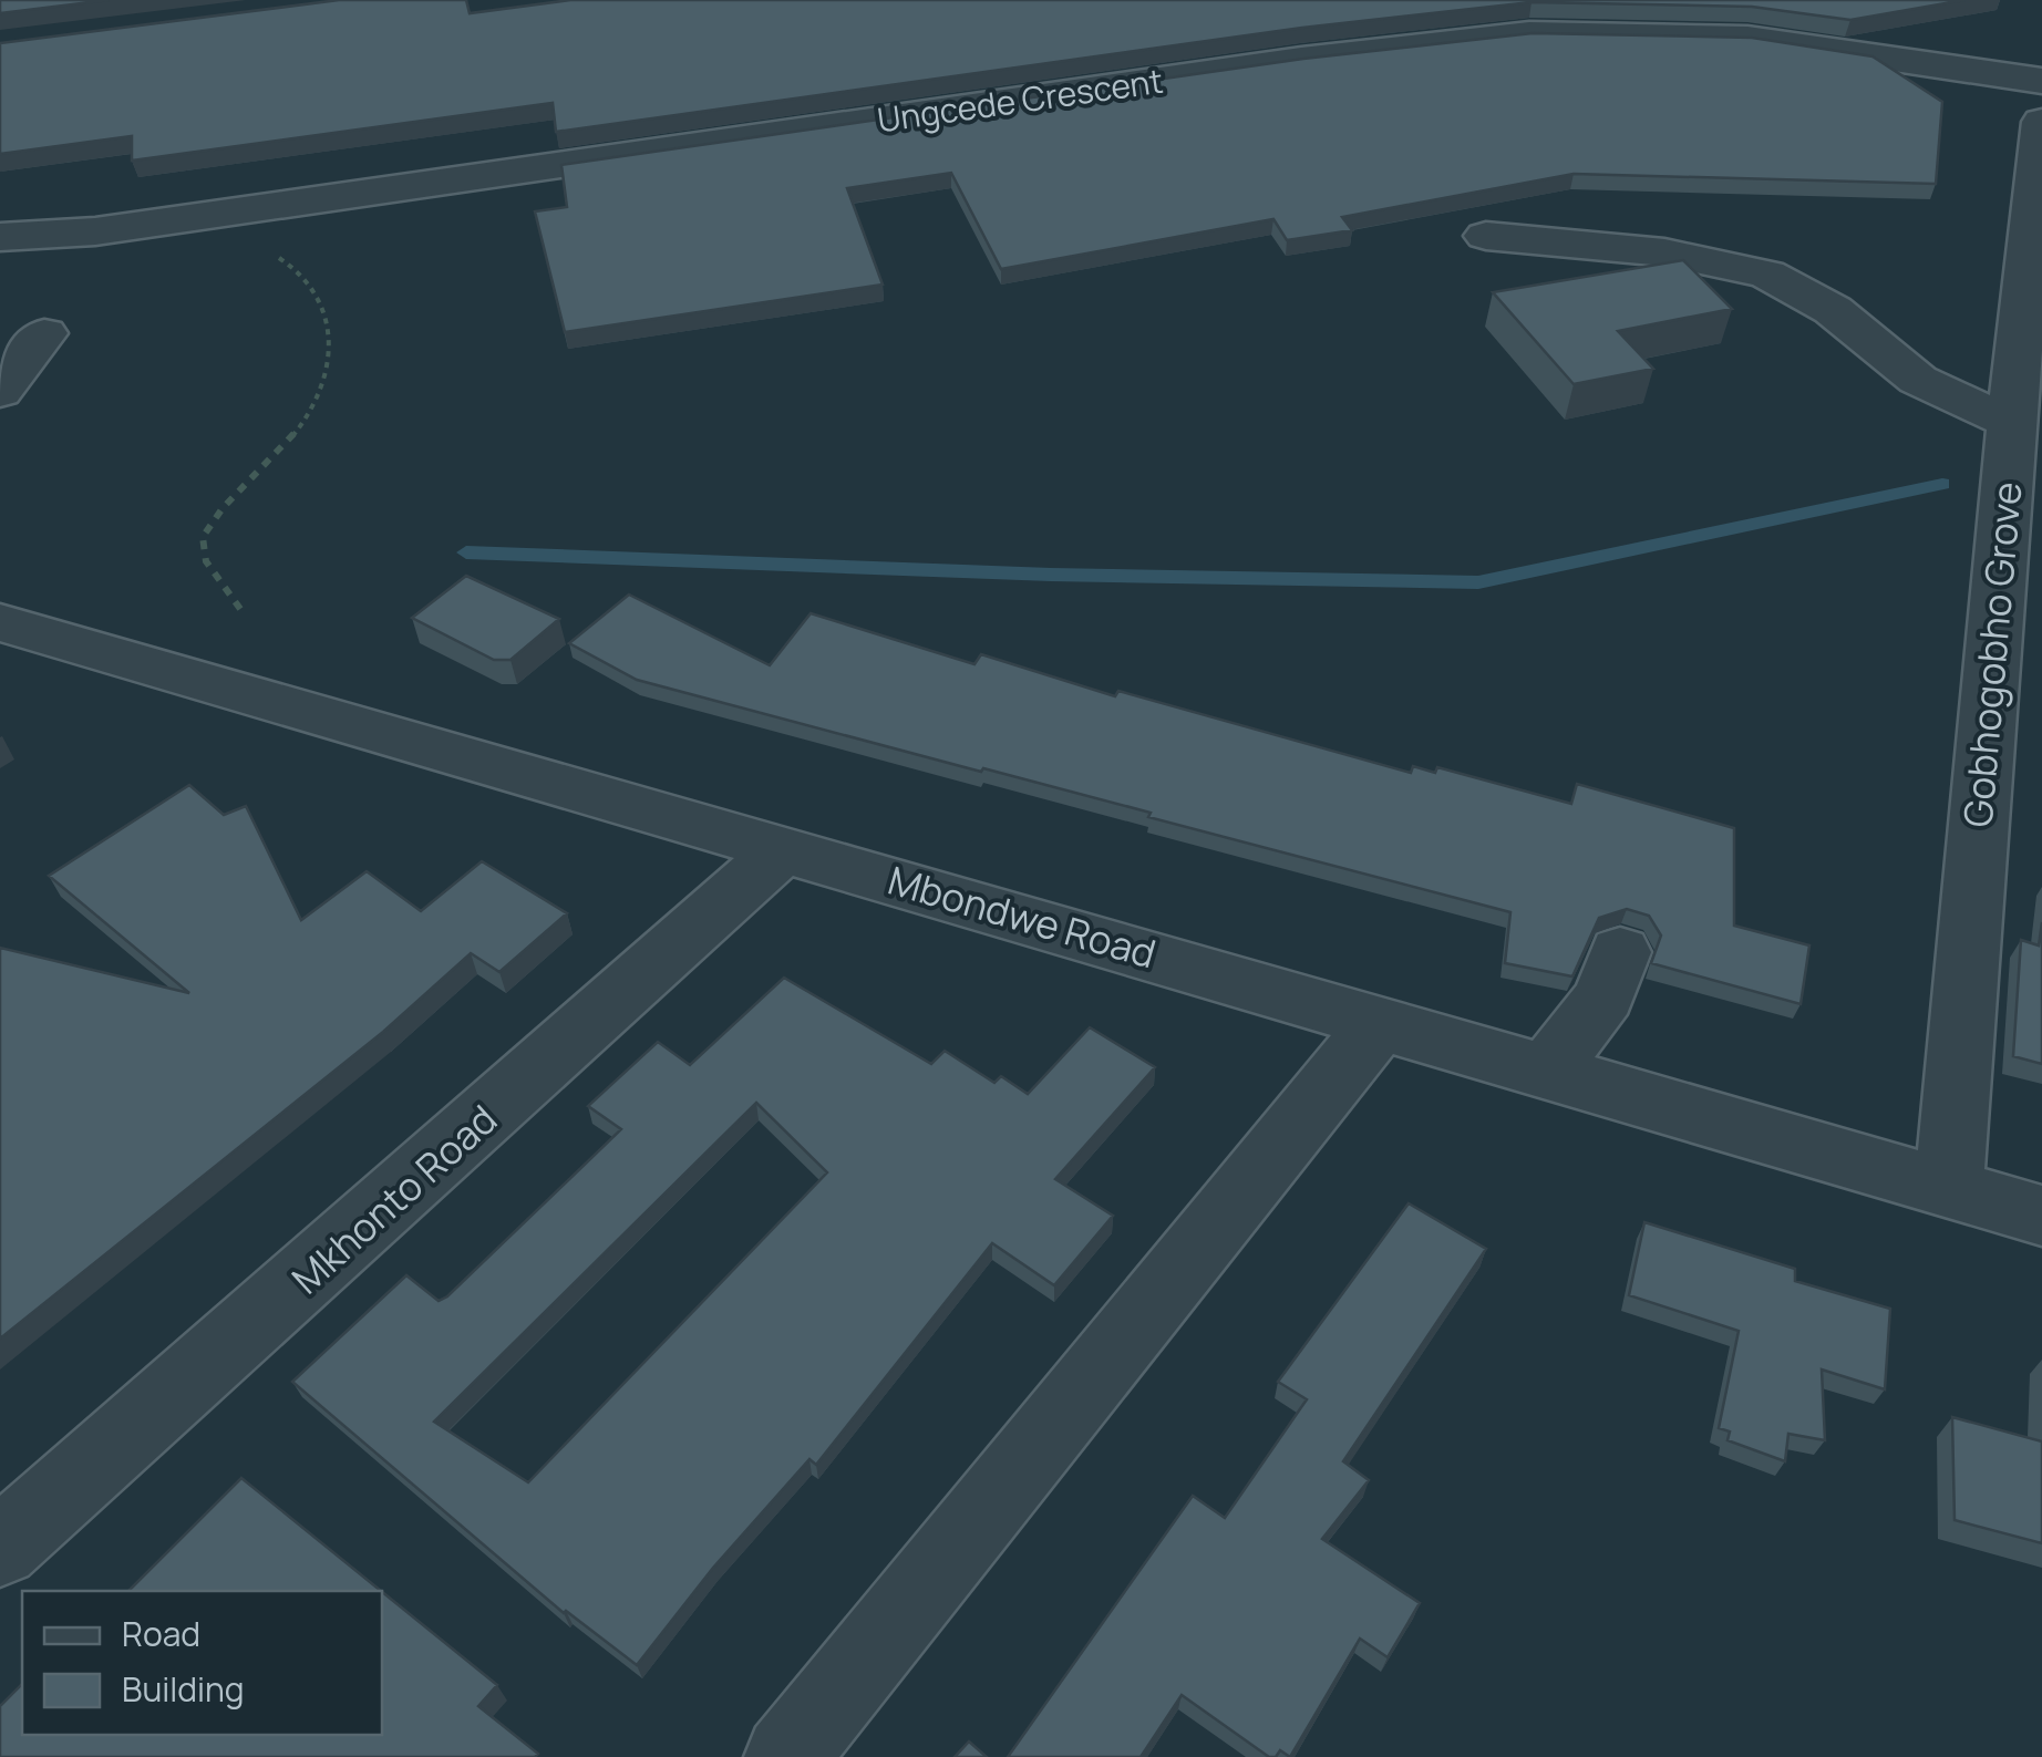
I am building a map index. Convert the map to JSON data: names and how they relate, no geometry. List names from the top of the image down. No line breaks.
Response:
{"streets":{"street":["Ungcede Crescent","Gobhogobho Grove","Mbondwe Road","Mkhonto Road"]},"crossings":[["Gobhogobho Grove","Mbondwe Road"],["Mbondwe Road","Mkhonto Road"]],"legend":["Road","Building"]}
